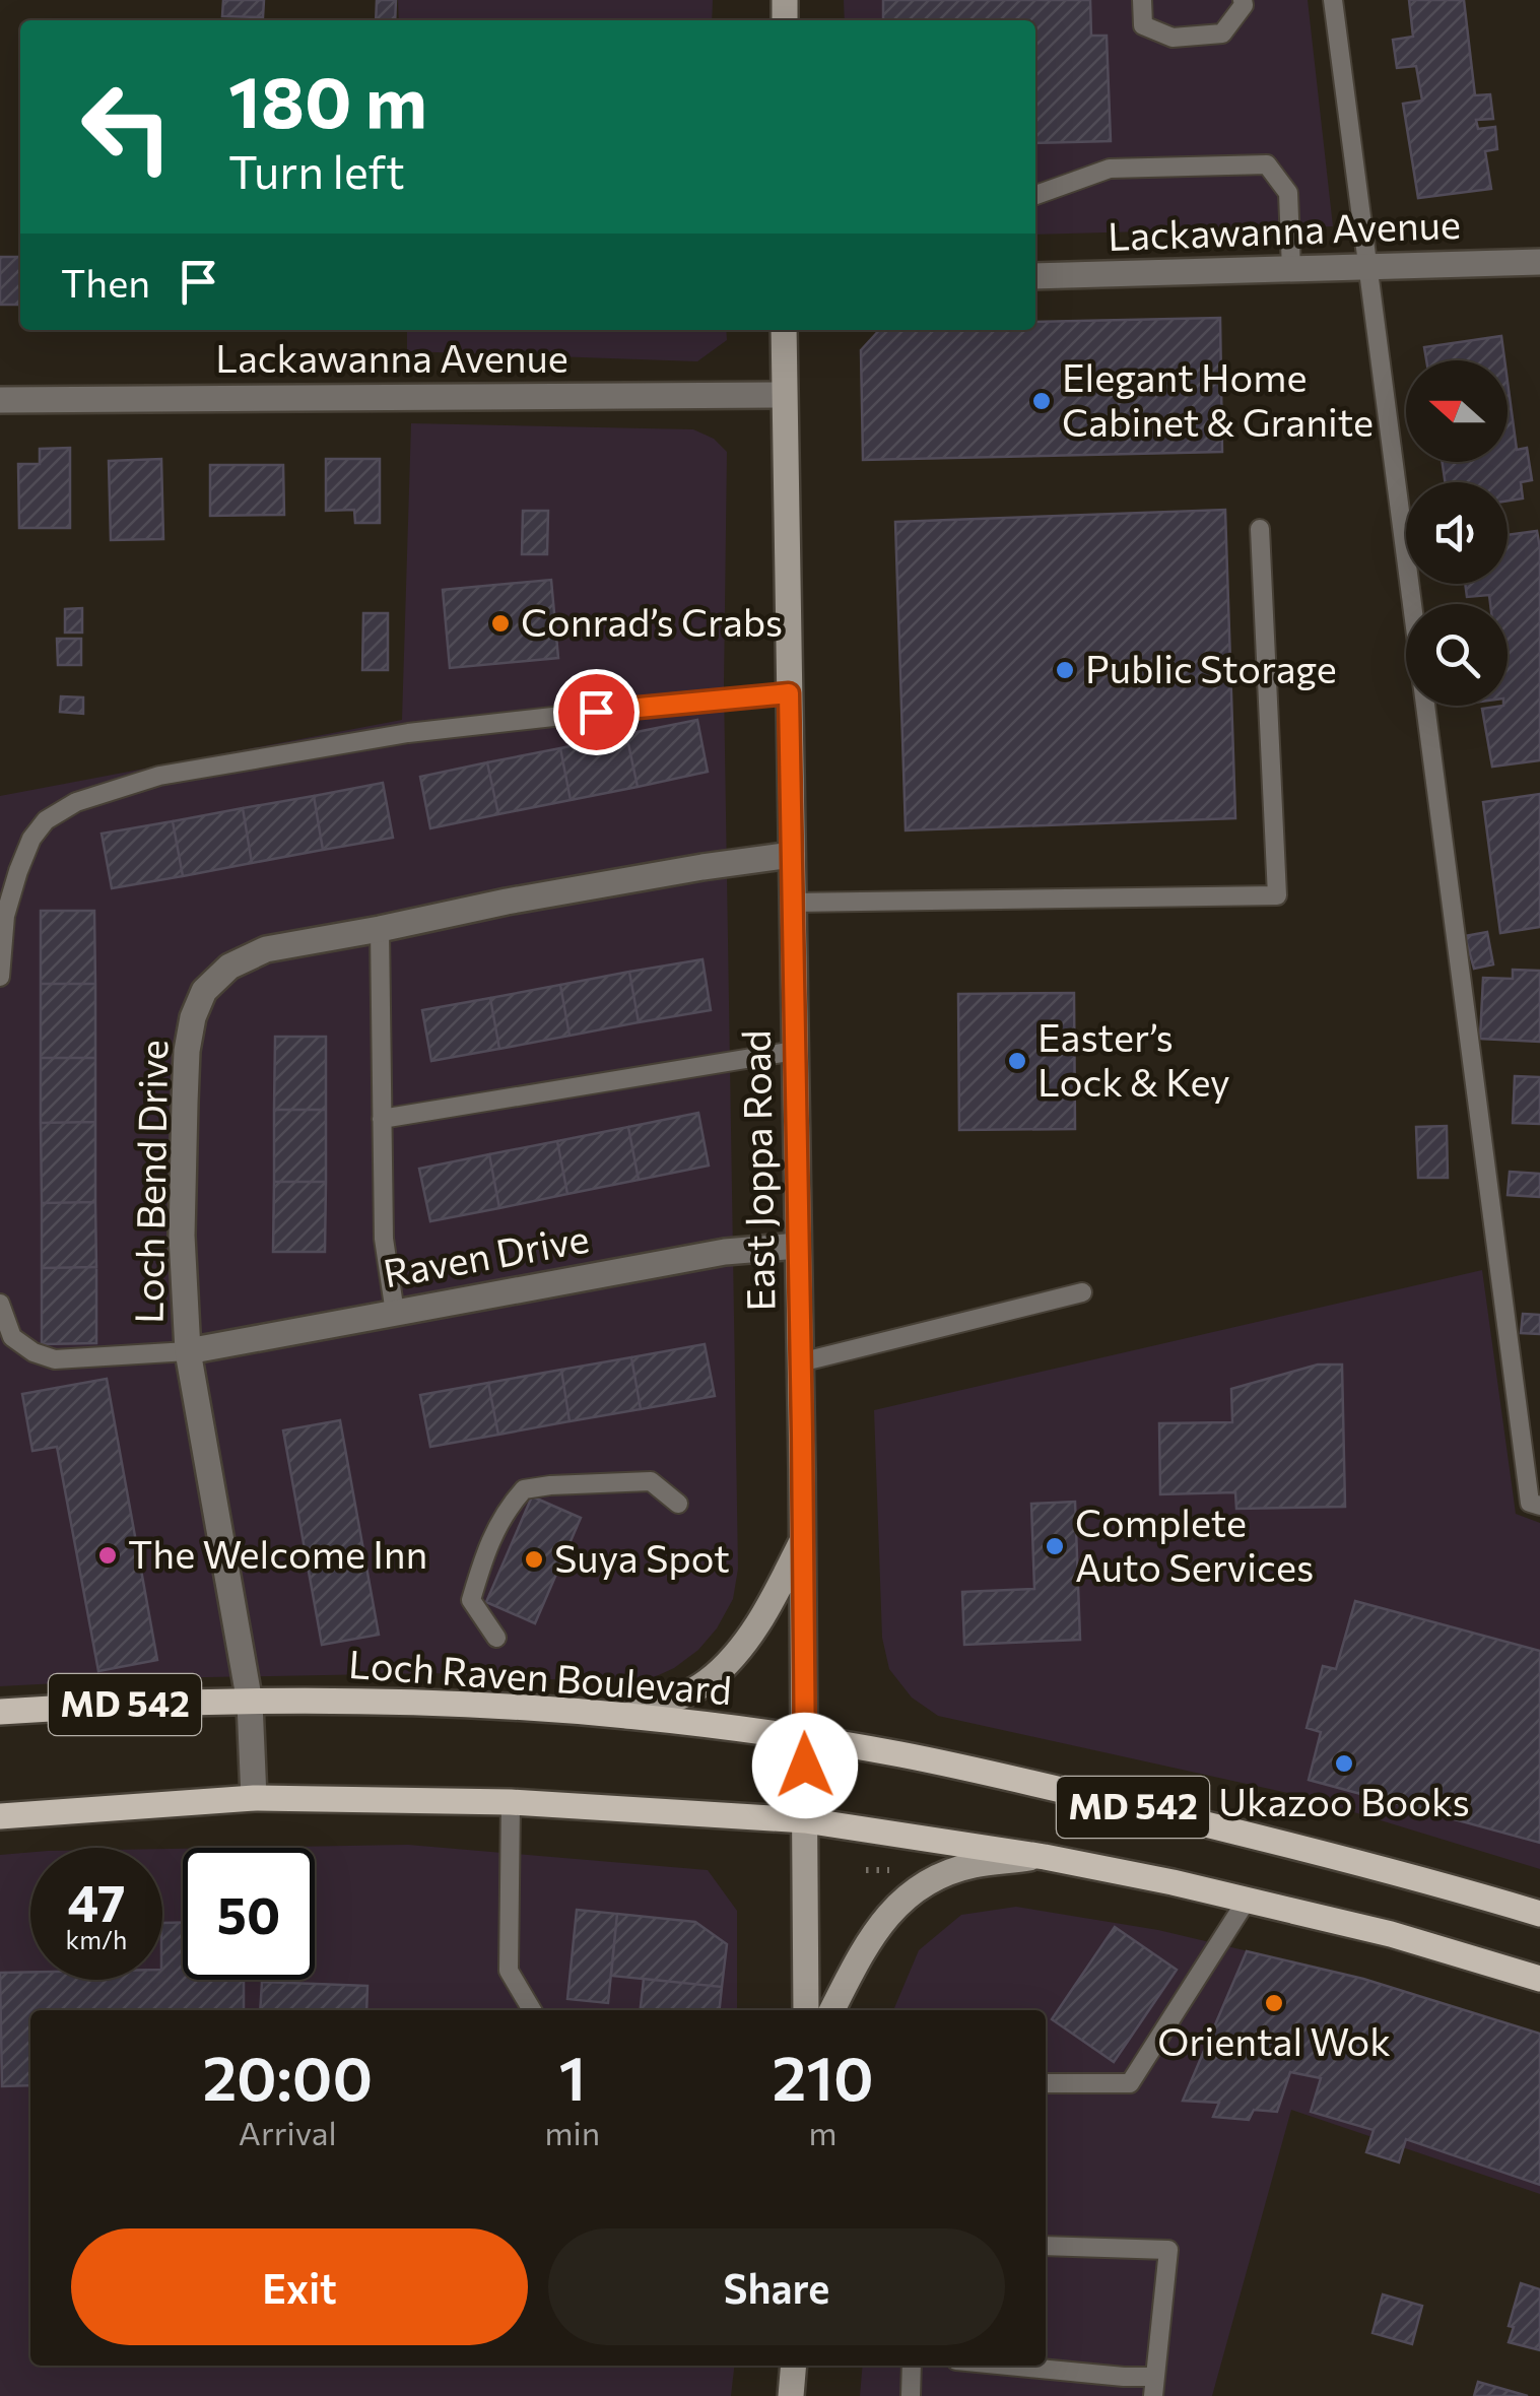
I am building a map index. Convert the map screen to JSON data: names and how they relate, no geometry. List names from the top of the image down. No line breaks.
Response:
{"streets":{"main road":["East Joppa Road","Loch Raven Boulevard","MD 542"],"street":["Lackawanna Avenue","Loch Bend Drive","Raven Drive"]},"crossings":[["Lackawanna Avenue","East Joppa Road"],["East Joppa Road","Loch Bend Drive"],["East Joppa Road","Raven Drive"],["East Joppa Road","Loch Raven Boulevard"],["East Joppa Road","MD 542"],["Loch Bend Drive","Raven Drive"],["Loch Bend Drive","Loch Raven Boulevard"],["Loch Bend Drive","MD 542"]],"places":["Elegant Home Cabinet & Granite","Conrad’s Crabs","Public Storage","Easter’s Lock & Key","Complete Auto Services","The Welcome Inn","Suya Spot","Ukazoo Books","Oriental Wok"],"north":"left","page":{"turn":["180 m","Turn left"],"then":"Then","speed":"47 km/h","limit":"50","eta":["20:00","Arrival","1","min","210","m"],"buttons":["Exit","Share"]}}
